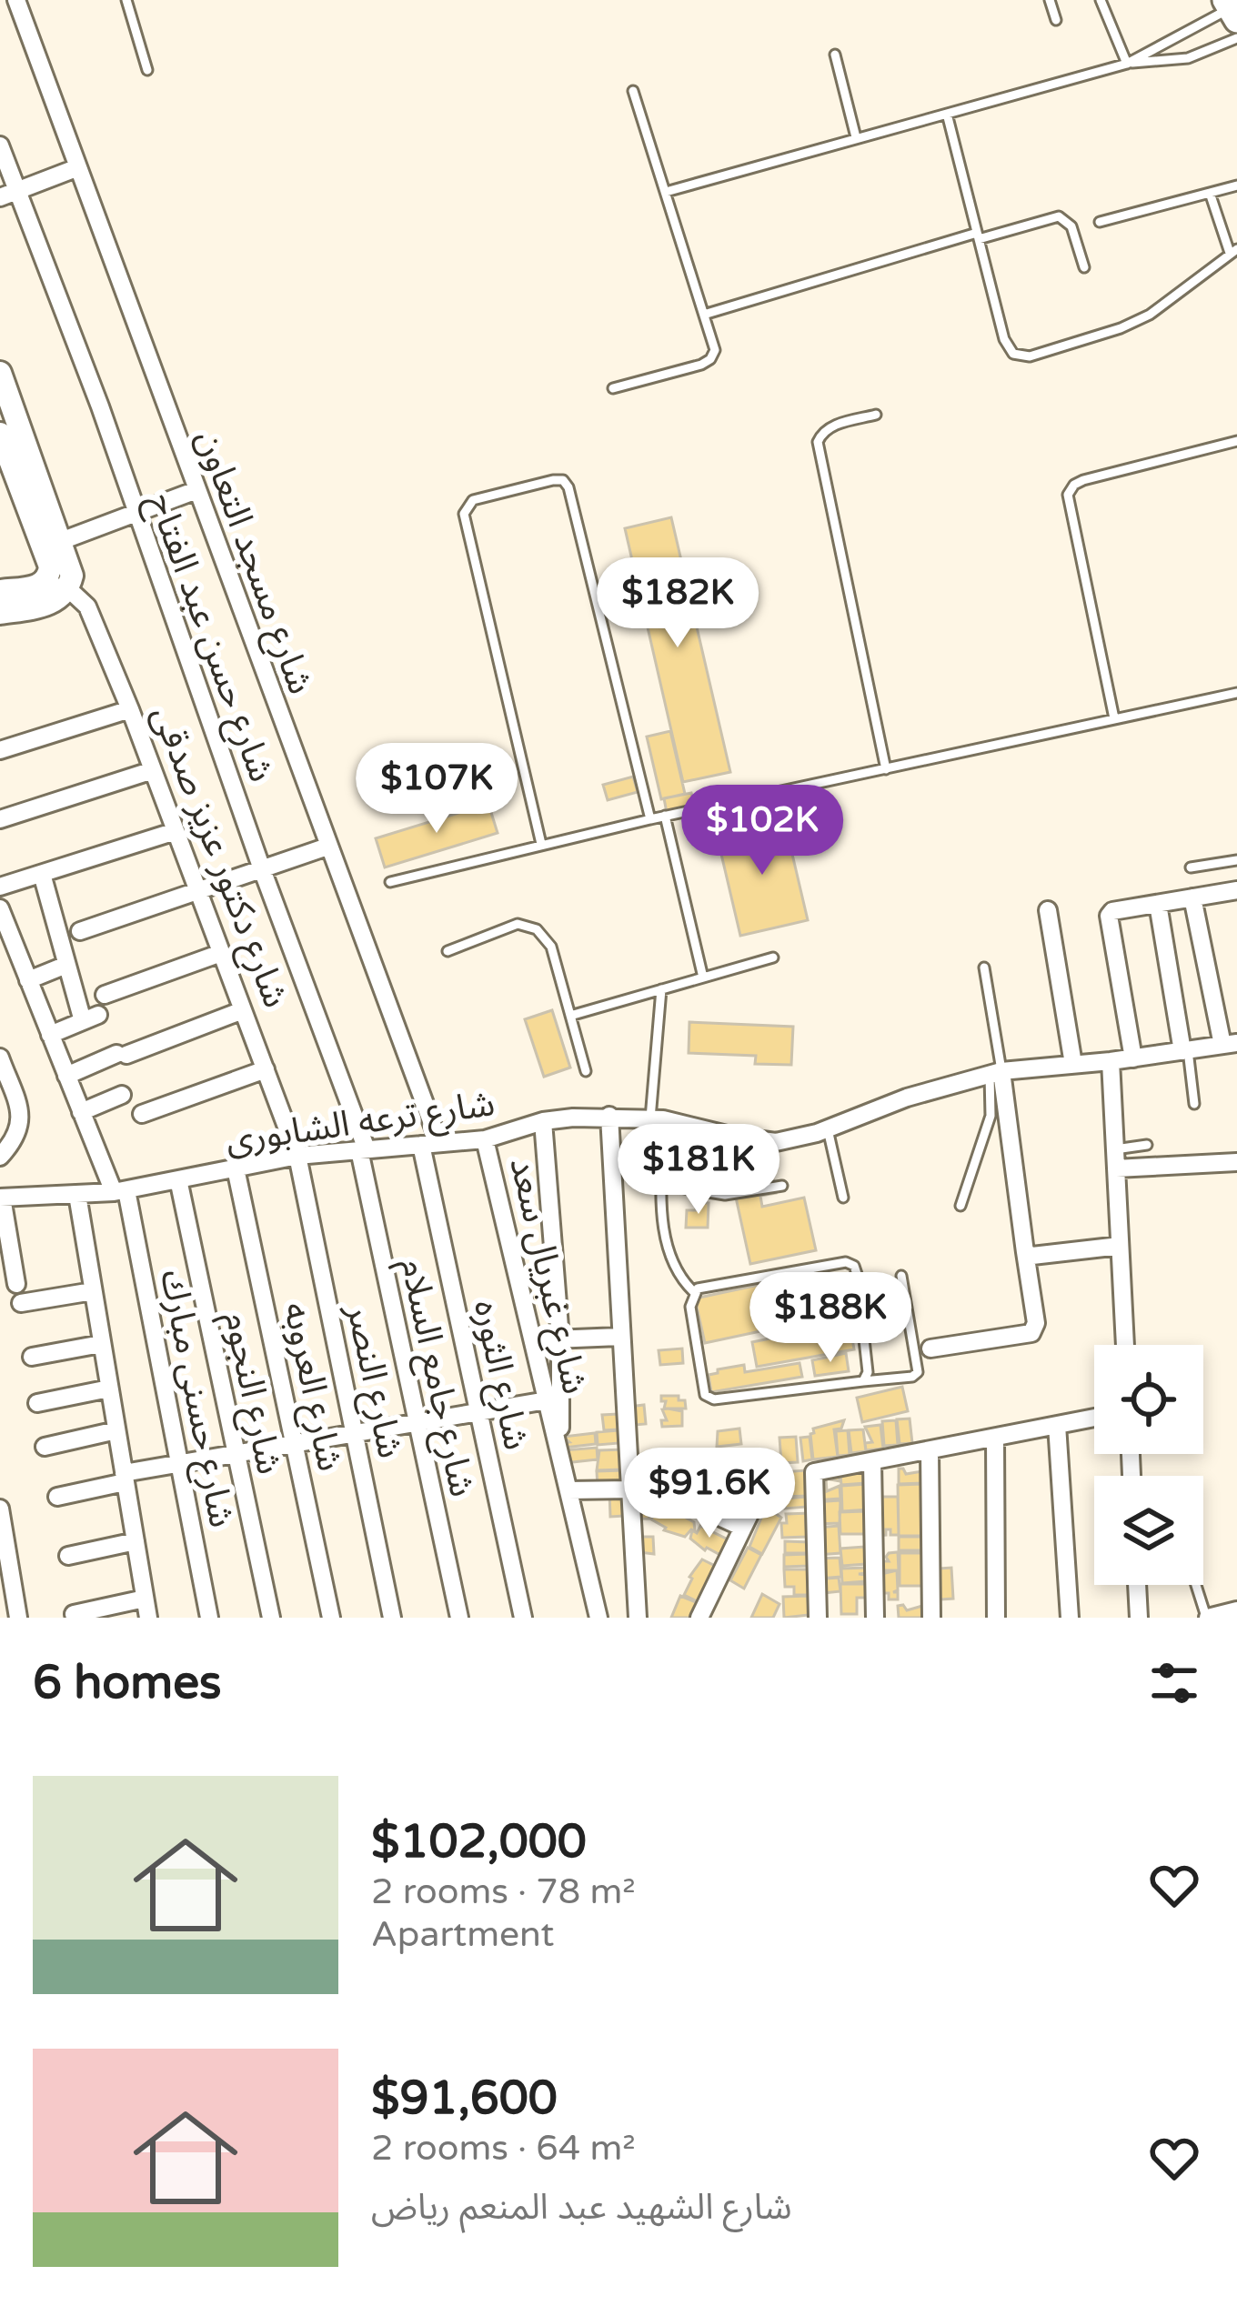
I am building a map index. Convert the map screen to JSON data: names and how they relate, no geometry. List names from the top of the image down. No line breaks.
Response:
{"streets":{"street":["شارع مسجد التعاون","شارع حسن عبد الفتاح","شارع دكتور عزيز صدقى","شارع ترعه الشابورى","شارع غبريال سعد","شارع الثوره","شارع جامع السلام","شارع النصر","شارع العروبه","شارع النجوم","شارع حسنى مبارك"]},"crossings":[["شارع مسجد التعاون","شارع ترعه الشابورى"],["شارع حسن عبد الفتاح","شارع ترعه الشابورى"],["شارع حسن عبد الفتاح","شارع جامع السلام"],["شارع دكتور عزيز صدقى","شارع ترعه الشابورى"],["شارع دكتور عزيز صدقى","شارع النصر"],["شارع ترعه الشابورى","شارع غبريال سعد"],["شارع ترعه الشابورى","شارع الثوره"],["شارع ترعه الشابورى","شارع جامع السلام"],["شارع ترعه الشابورى","شارع النصر"],["شارع ترعه الشابورى","شارع العروبه"],["شارع ترعه الشابورى","شارع النجوم"],["شارع ترعه الشابورى","شارع حسنى مبارك"]],"page":{"price":["$182K","$107K","$102K","$181K","$188K","$91.6K"],"heading":"6 homes","list":[{"name":"$102,000","note":"2 rooms · 78 m² · Apartment"},{"name":"$91,600","note":"2 rooms · 64 m² · شارع الشهيد عبد المنعم رياض"}]}}
